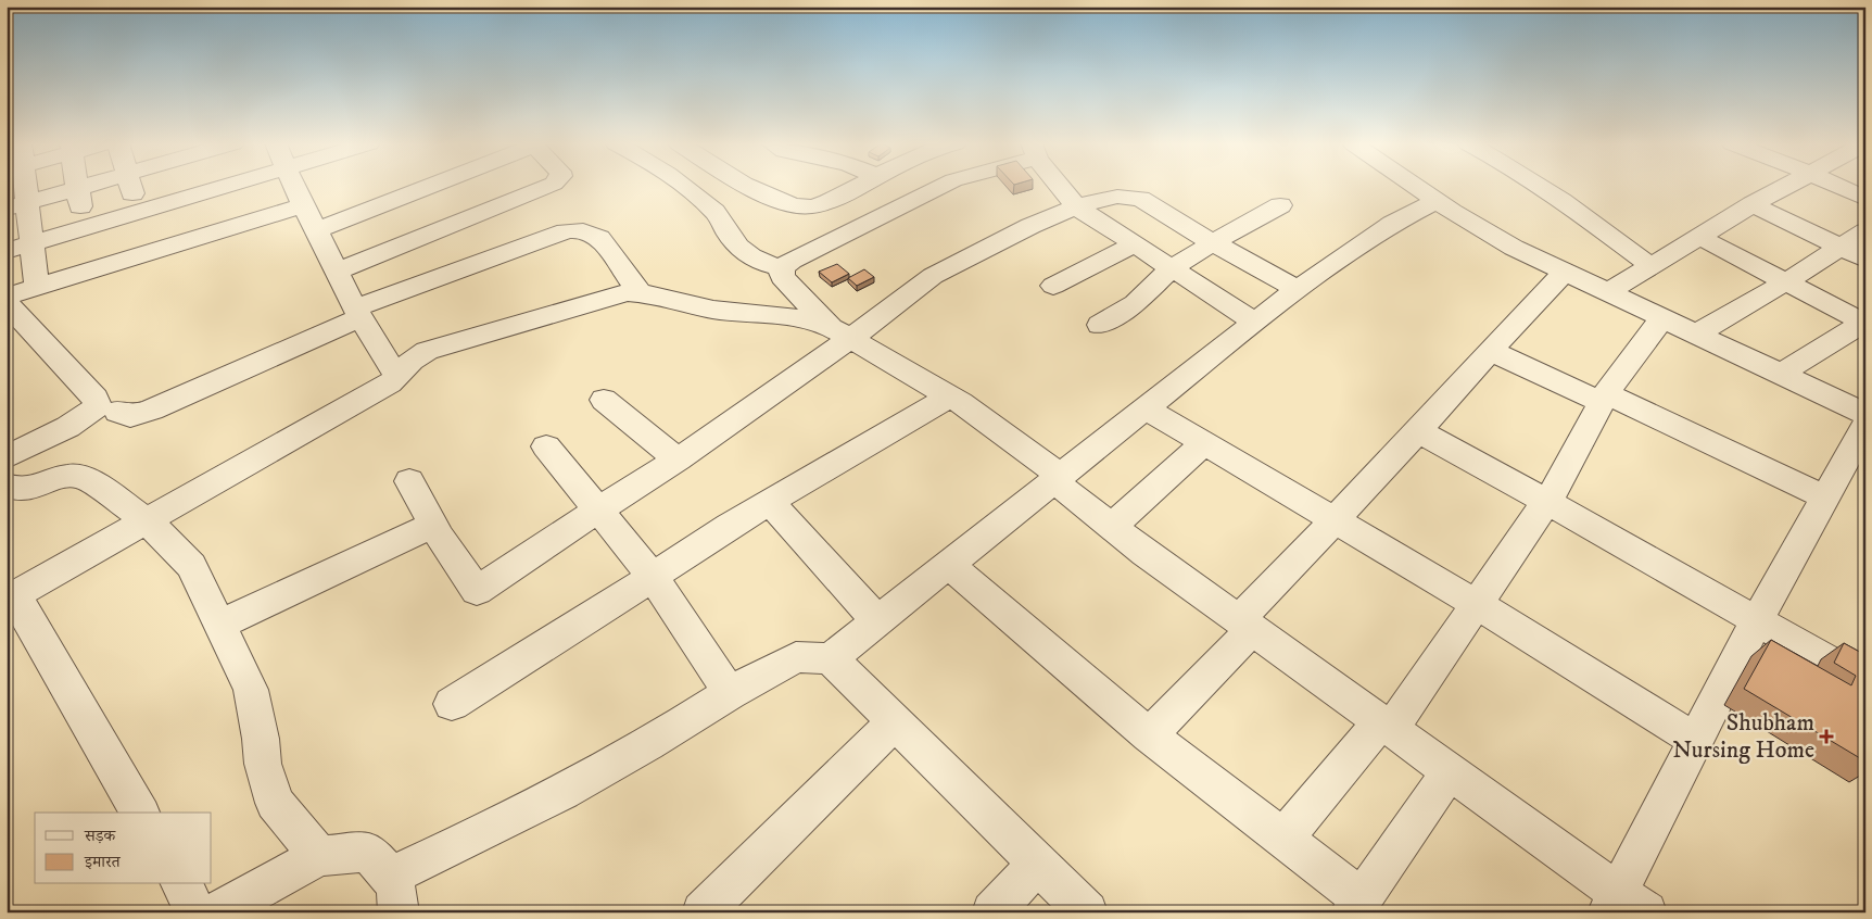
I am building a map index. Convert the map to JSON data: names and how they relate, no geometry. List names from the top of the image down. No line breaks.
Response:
{"places":{"health":["Shubham Nursing Home"]},"legend":["सड़क","इमारत"]}
